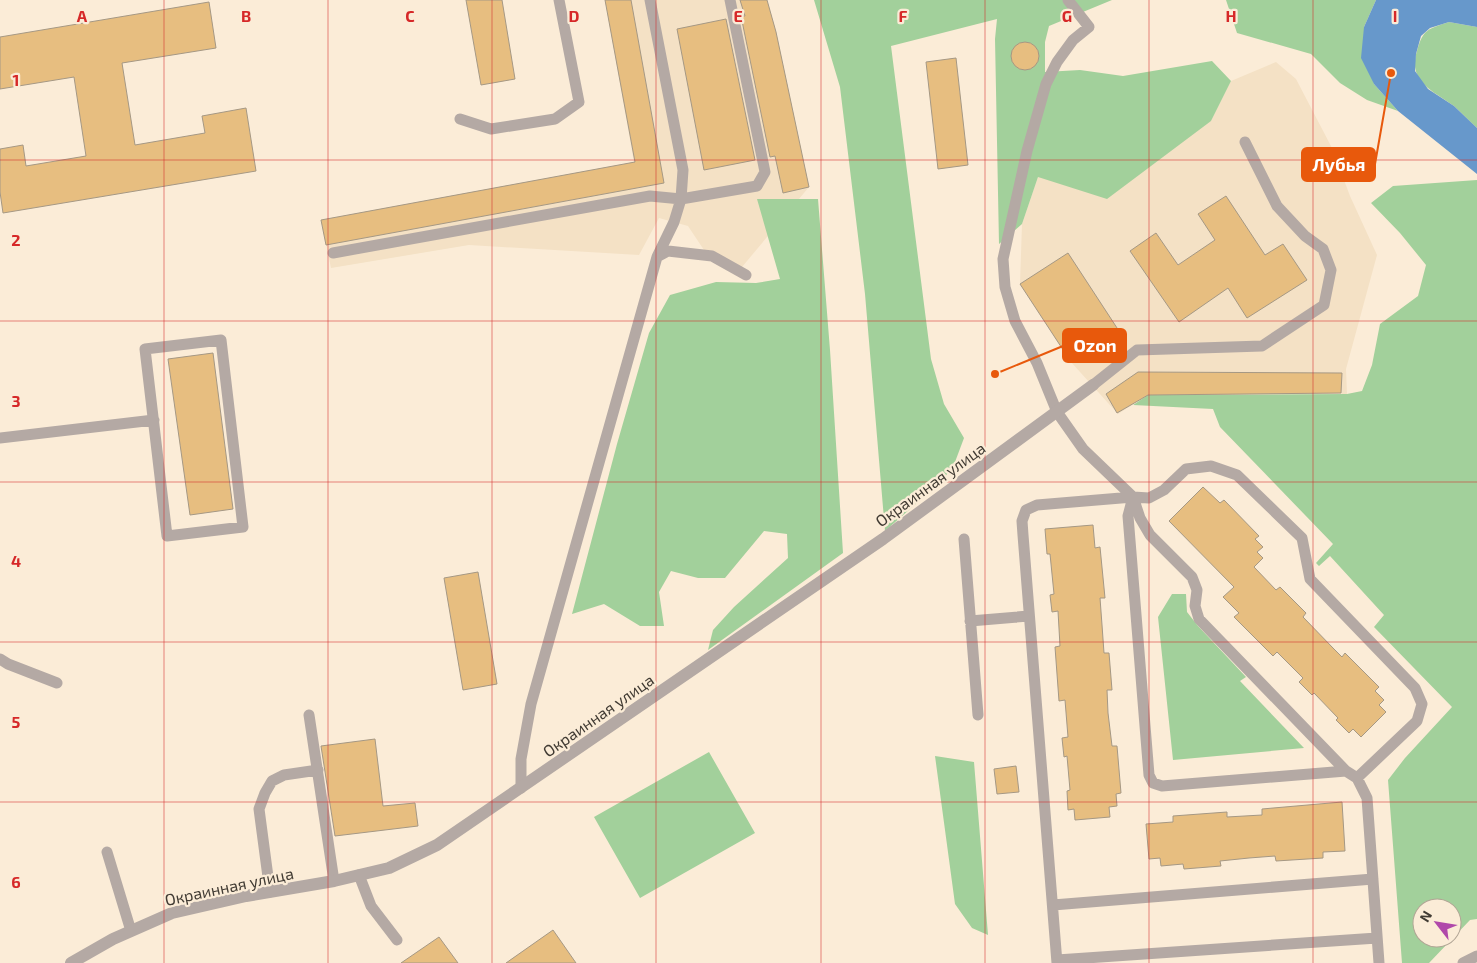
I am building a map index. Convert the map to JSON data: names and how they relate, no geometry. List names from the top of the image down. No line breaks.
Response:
{"streets":{"street":["Окраинная улица"]},"places":["Лубья","Ozon"],"north":"top left","grid":{"columns":["A","B","C","D","E","F","G","H","I"],"rows":["1","2","3","4","5","6"]}}
